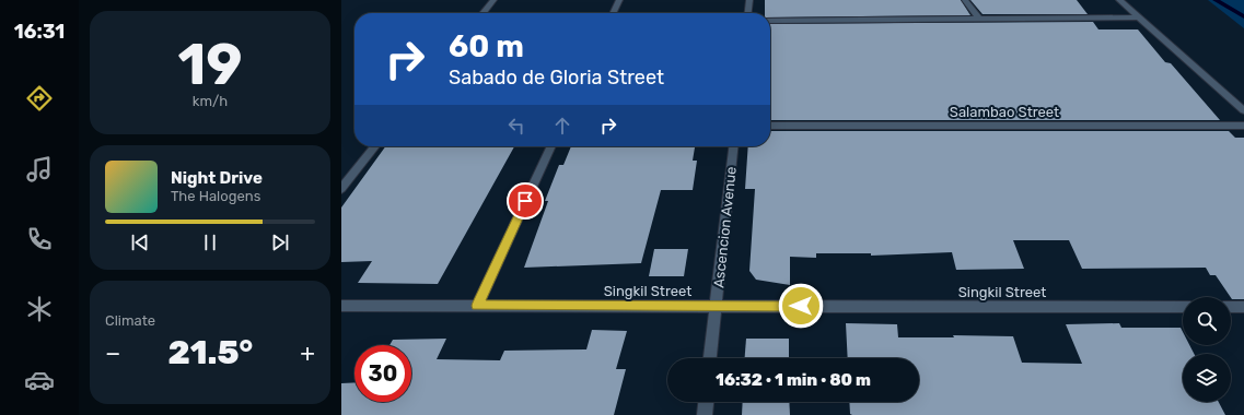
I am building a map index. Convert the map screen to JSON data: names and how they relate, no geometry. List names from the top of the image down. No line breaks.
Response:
{"streets":{"street":["Salambao Street","Ascencion Avenue","Singkil Street"]},"crossings":[["Ascencion Avenue","Singkil Street"]],"page":{"tabs":"16:31","tile":[["19","km/h"],"Climate"],"turn":["60 m","Sabado de Gloria Street"],"song":["Night Drive","The Halogens"],"heat":["−","21.5°","+"],"limit":"30","trip":"16:32 · 1 min · 80 m"}}
